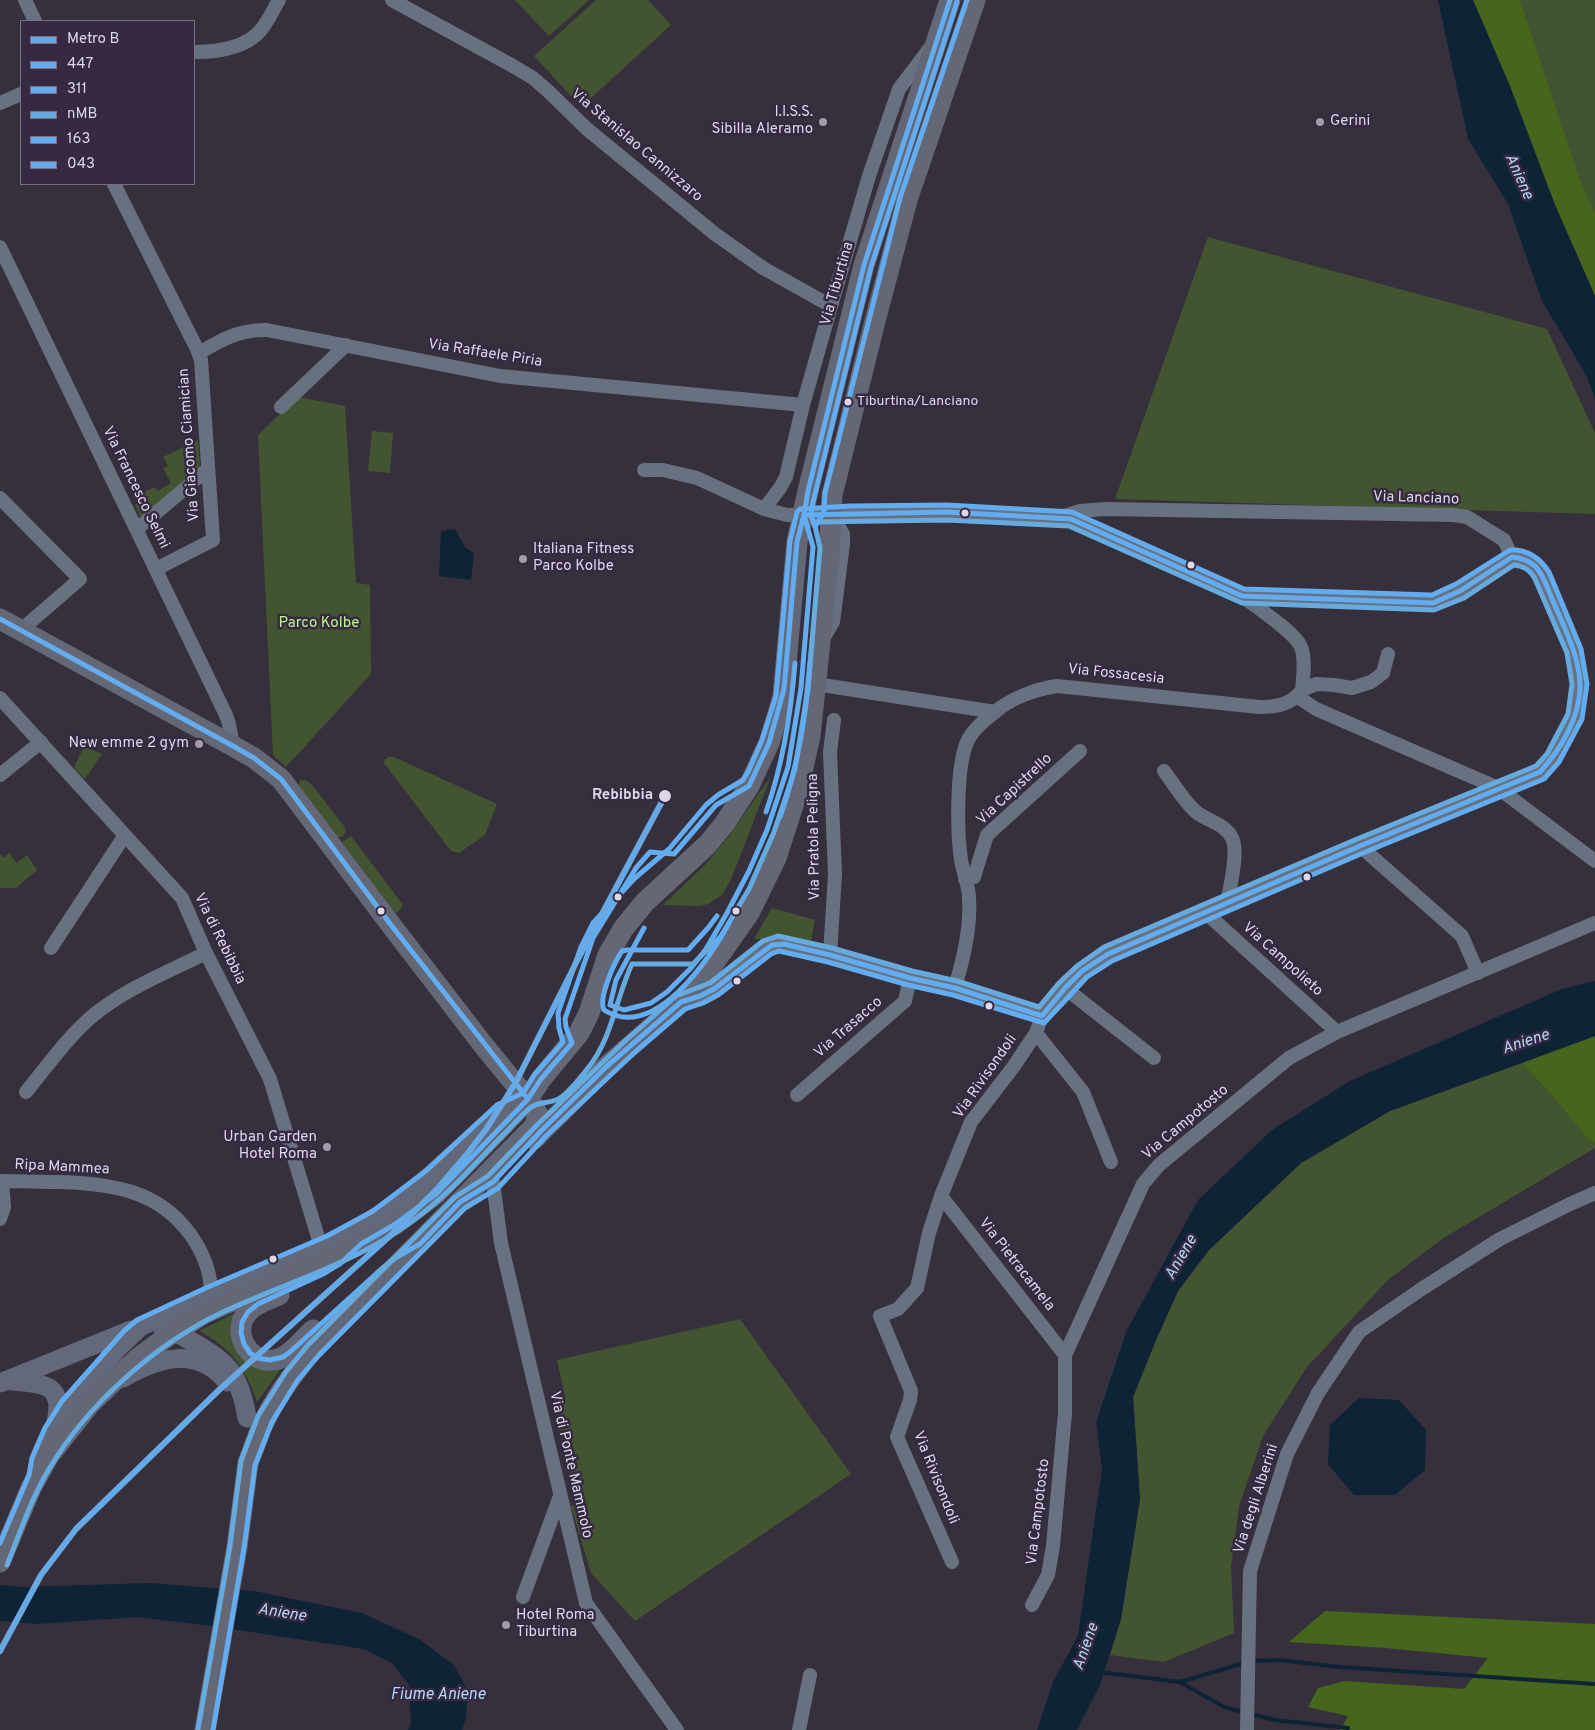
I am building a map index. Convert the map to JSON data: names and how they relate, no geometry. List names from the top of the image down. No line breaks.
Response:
{"streets":{"main road":["Via Tiburtina"],"street":["Via Stanislao Cannizzaro","Via Raffaele Piria","Via Giacomo Ciamician","Via Francesco Selmi","Via Lanciano","Via Fossacesia","Via Capistrello","Via Pratola Peligna","Via di Rebibbia","Via Campolieto","Via Trasacco","Via Rivisondoli","Via Campotosto","Ripa Mammea","Via Pietracamela","Via di Ponte Mammolo","Via degli Alberini"]},"crossings":[["Via Stanislao Cannizzaro","Via Tiburtina"],["Via Tiburtina","Via Raffaele Piria"],["Via Tiburtina","Via Lanciano"],["Via Raffaele Piria","Via Giacomo Ciamician"],["Via Giacomo Ciamician","Via Francesco Selmi"],["Via Lanciano","Via Rivisondoli"],["Via Fossacesia","Via Capistrello"],["Via Campolieto","Via Rivisondoli"],["Via Campolieto","Via Campotosto"],["Via Rivisondoli","Via Pietracamela"],["Via Campotosto","Via Pietracamela"]],"water":["Aniene","Fiume Aniene"],"parks":["Parco Kolbe"],"places":["I.I.S.S. Sibilla Aleramo","Gerini","Tiburtina/Lanciano","Italiana Fitness Parco Kolbe","New emme 2 gym","Rebibbia","Urban Garden Hotel Roma","Hotel Roma Tiburtina"],"lines":["transit line 447","transit line 043","transit line 163","transit line 311","transit line nMB","metro line B"],"legend":["Metro B","447","311","nMB","163","043"]}
